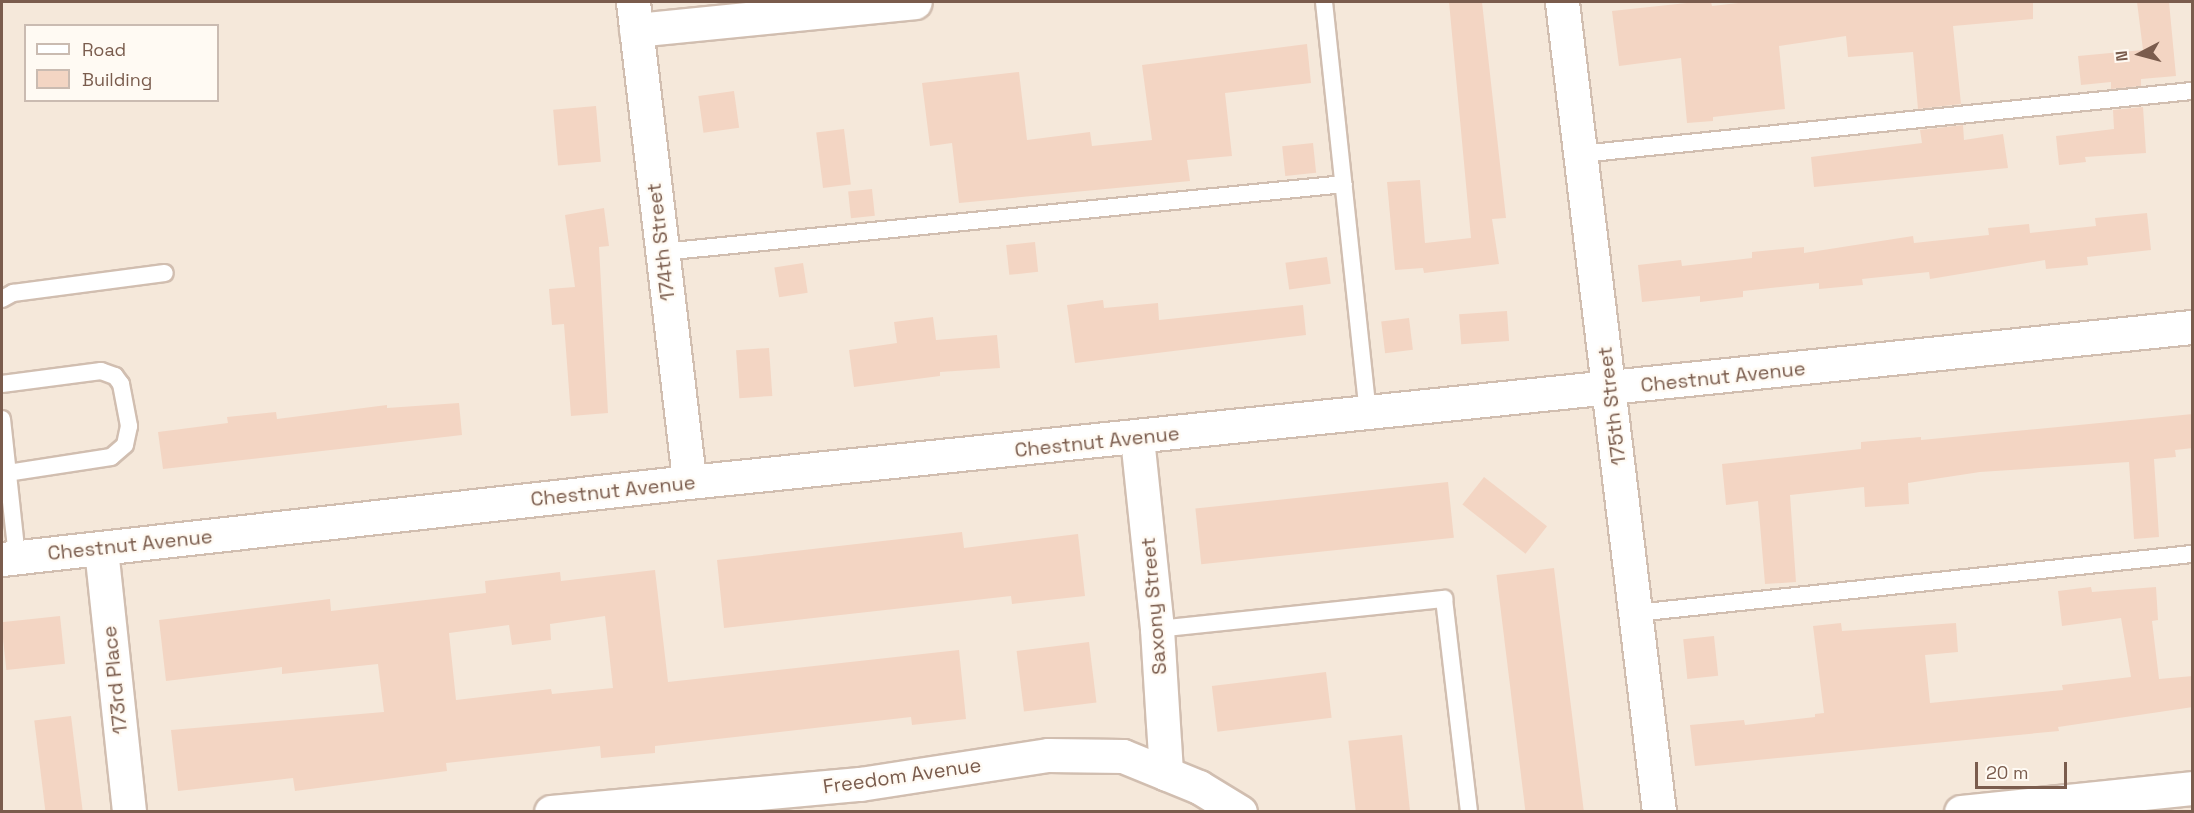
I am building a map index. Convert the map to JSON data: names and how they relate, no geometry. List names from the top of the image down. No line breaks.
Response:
{"streets":{"street":["174th Street","Chestnut Avenue","175th Street","Saxony Street","173rd Place","Freedom Avenue"]},"crossings":[["174th Street","Chestnut Avenue"],["Chestnut Avenue","175th Street"],["Chestnut Avenue","Saxony Street"],["Chestnut Avenue","173rd Place"],["Saxony Street","Freedom Avenue"]],"legend":["Road","Building"],"scale_bar":"20 m","north":"left"}
